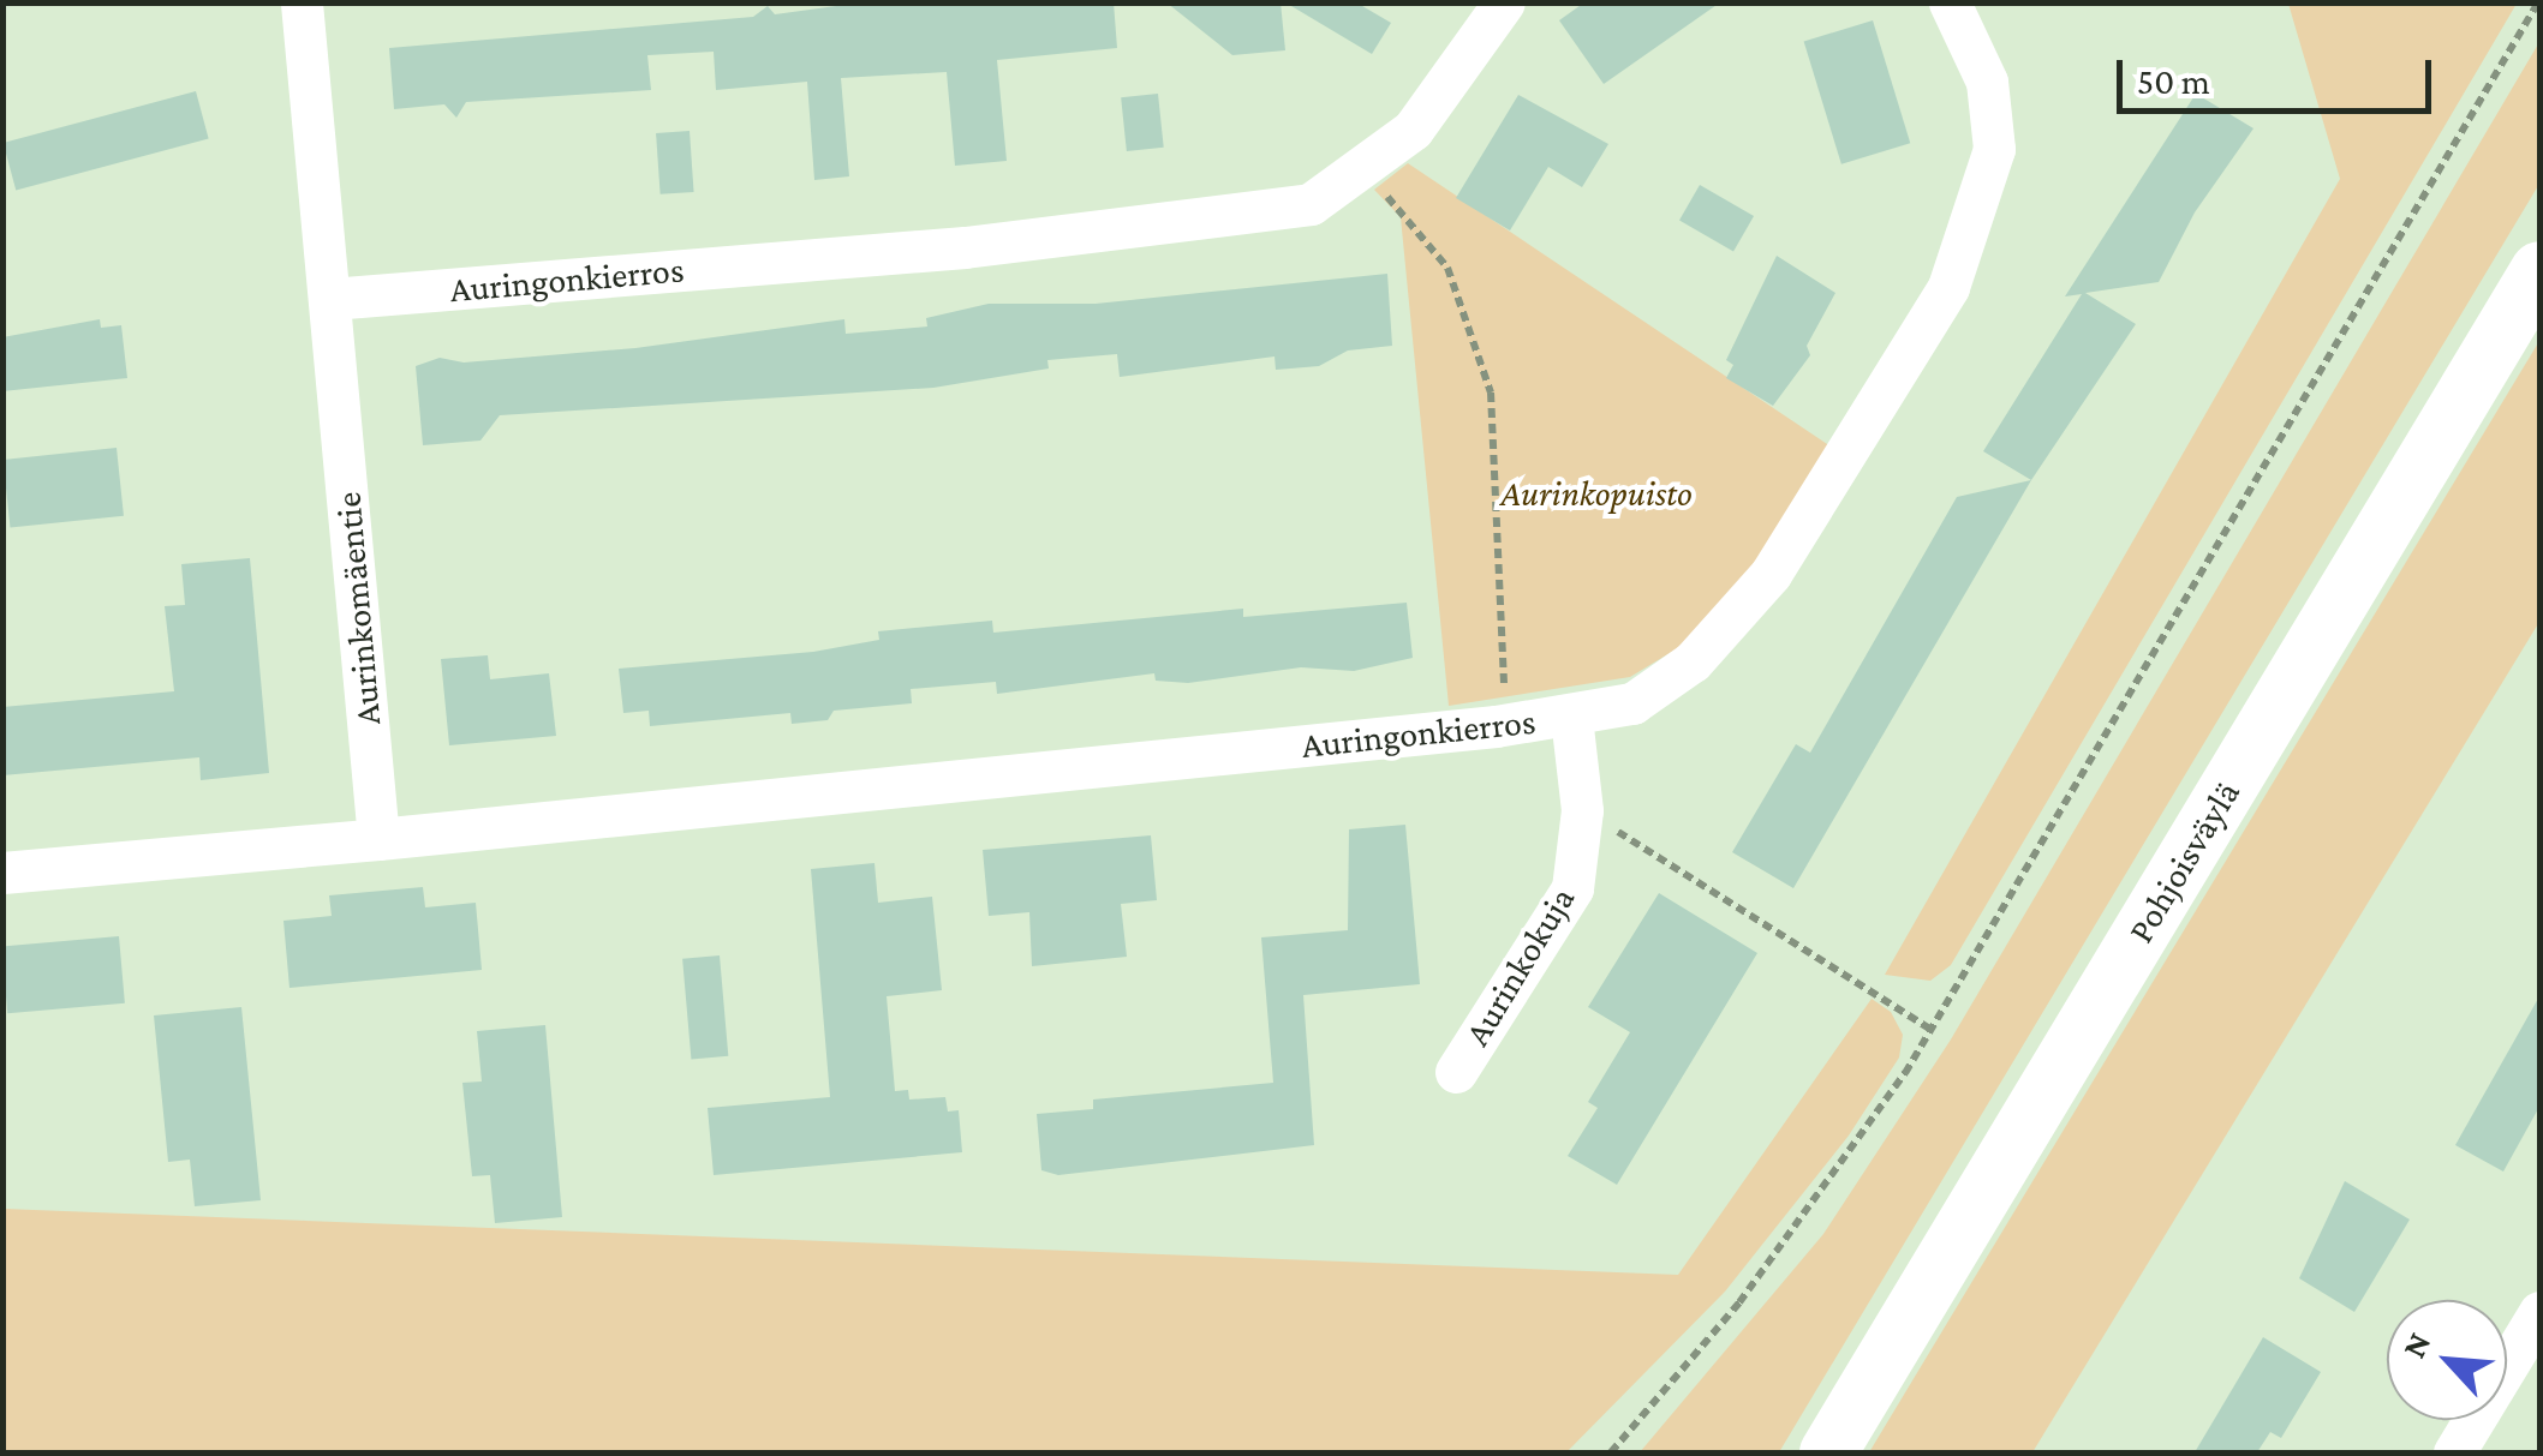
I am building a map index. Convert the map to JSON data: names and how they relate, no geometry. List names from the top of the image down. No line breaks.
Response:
{"streets":{"main road":["Pohjoisväylä"],"street":["Auringonkierros","Aurinkomäentie","Aurinkokuja"]},"crossings":[["Auringonkierros","Aurinkomäentie"],["Auringonkierros","Aurinkokuja"]],"parks":["Aurinkopuisto"],"scale_bar":"50 m","north":"top left"}
